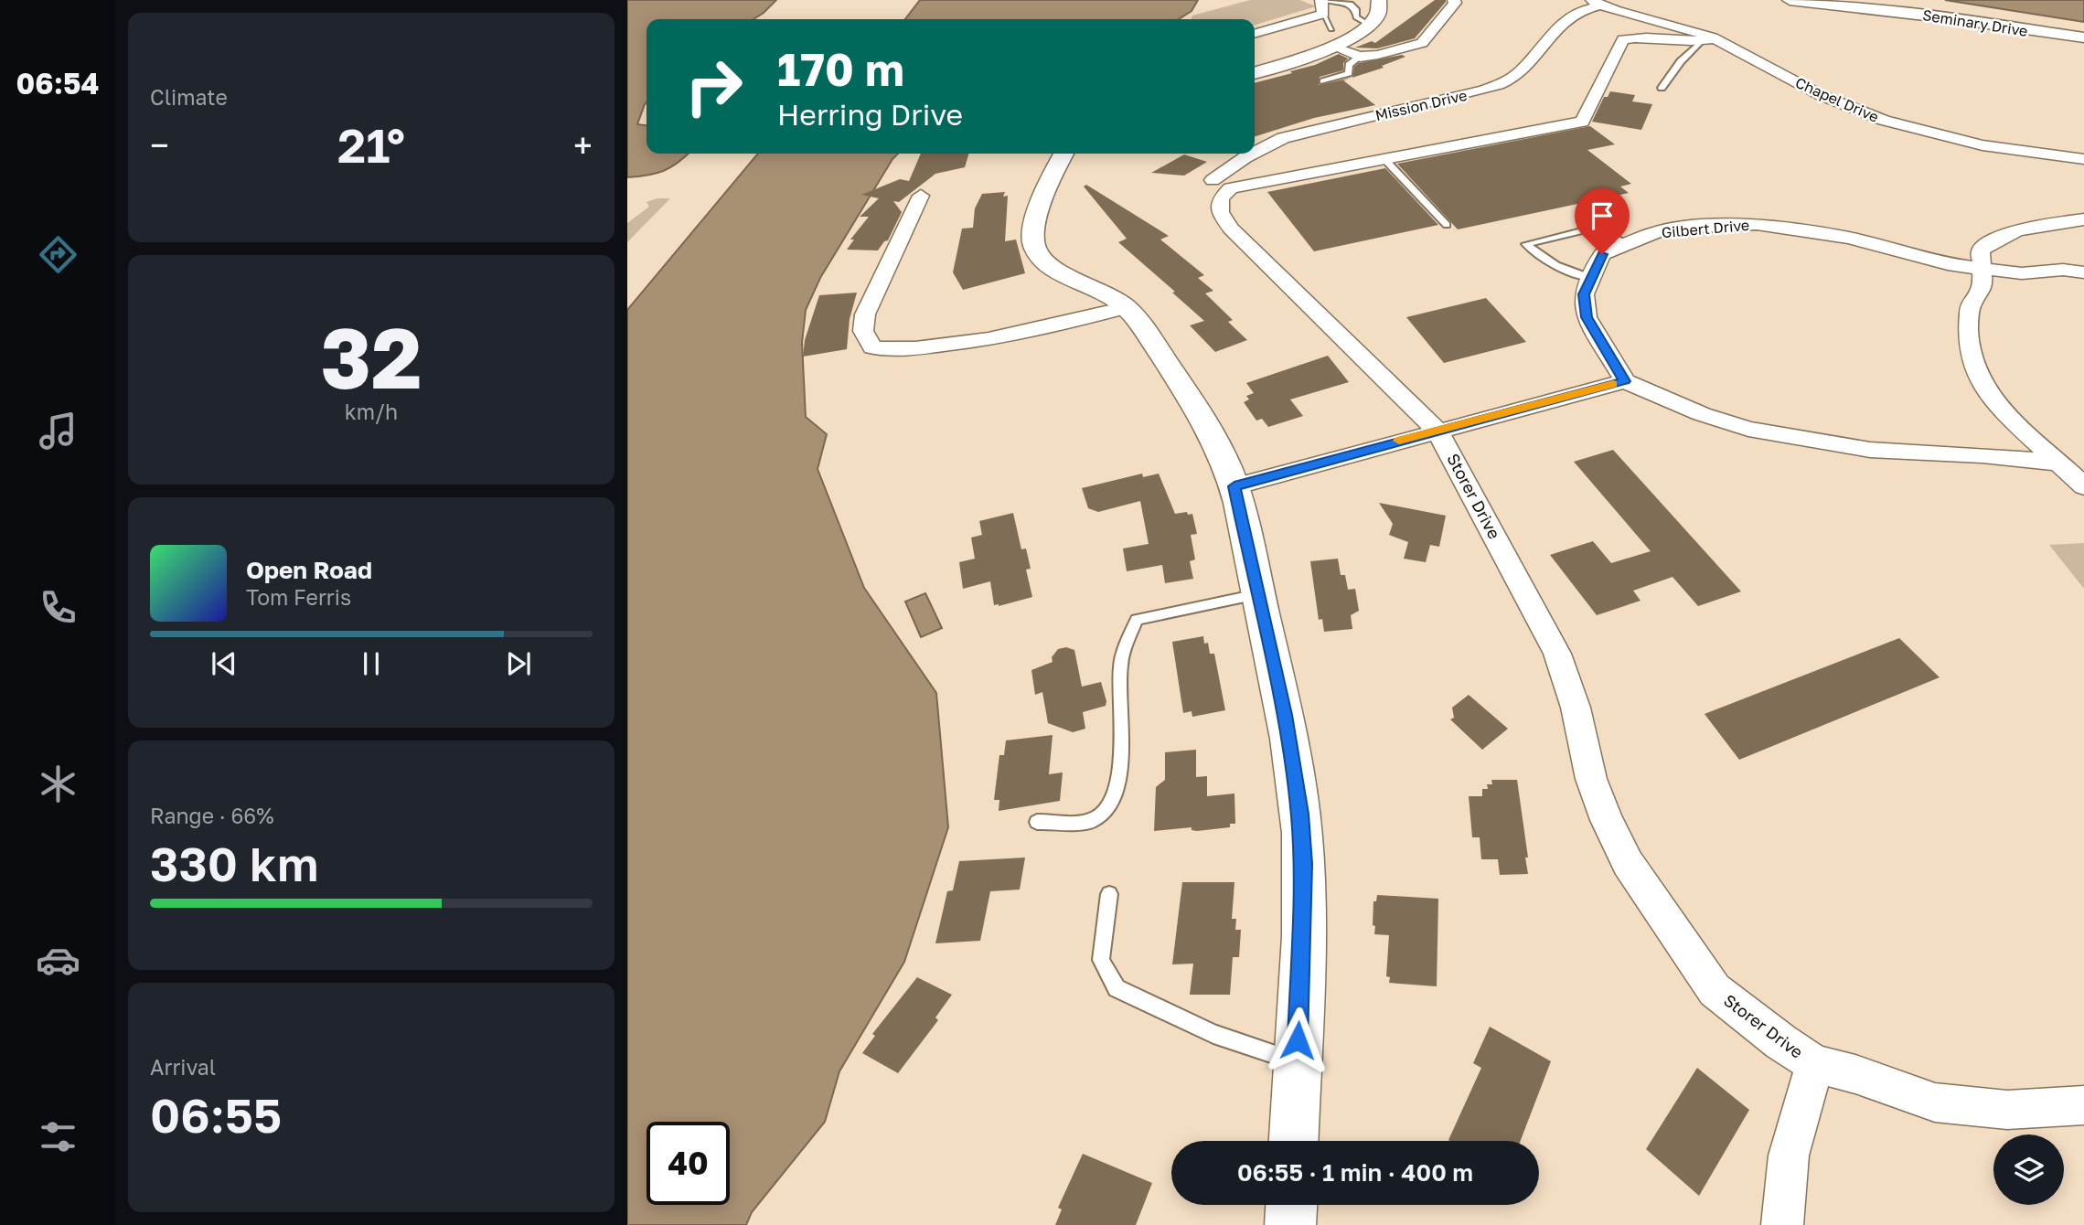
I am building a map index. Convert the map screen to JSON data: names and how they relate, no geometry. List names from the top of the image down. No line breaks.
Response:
{"streets":{"street":["Seminary Drive","Chapel Drive","Mission Drive","Gilbert Drive","Storer Drive"]},"crossings":[["Chapel Drive","Mission Drive"],["Chapel Drive","Storer Drive"]],"page":{"tabs":"06:54","tile":["Climate",["32","km/h"],["Range · 66%","330 km"],["Arrival","06:55"]],"turn":["170 m","Herring Drive"],"heat":["−","21°","+"],"song":["Open Road","Tom Ferris"],"limit":"40","trip":"06:55 · 1 min · 400 m"}}
